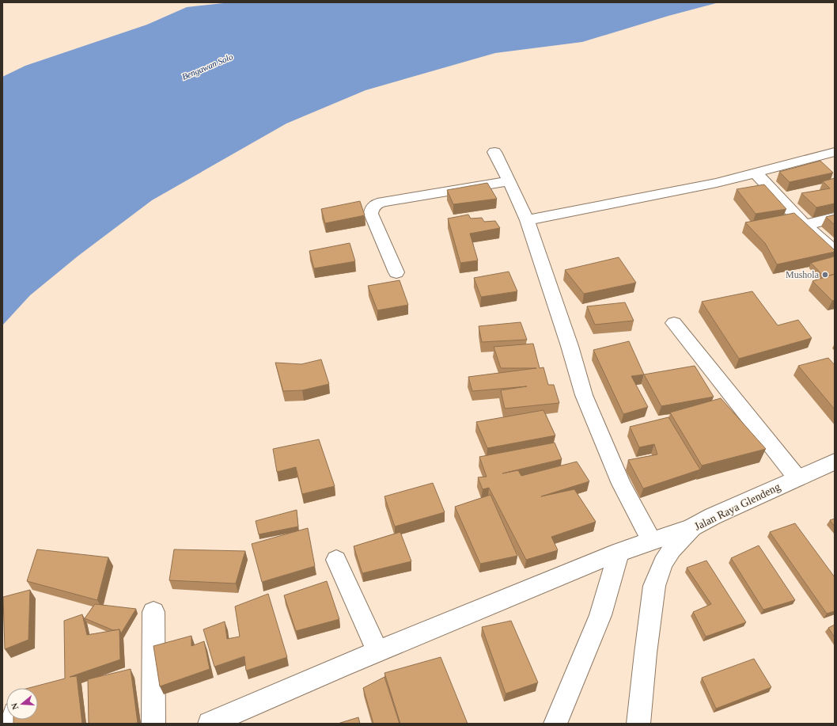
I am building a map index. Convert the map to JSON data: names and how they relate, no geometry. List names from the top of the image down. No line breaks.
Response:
{"streets":{"street":["Jalan Raya Glendeng"]},"water":["Bengawan Solo"],"places":["Mushola"],"north":"left"}
